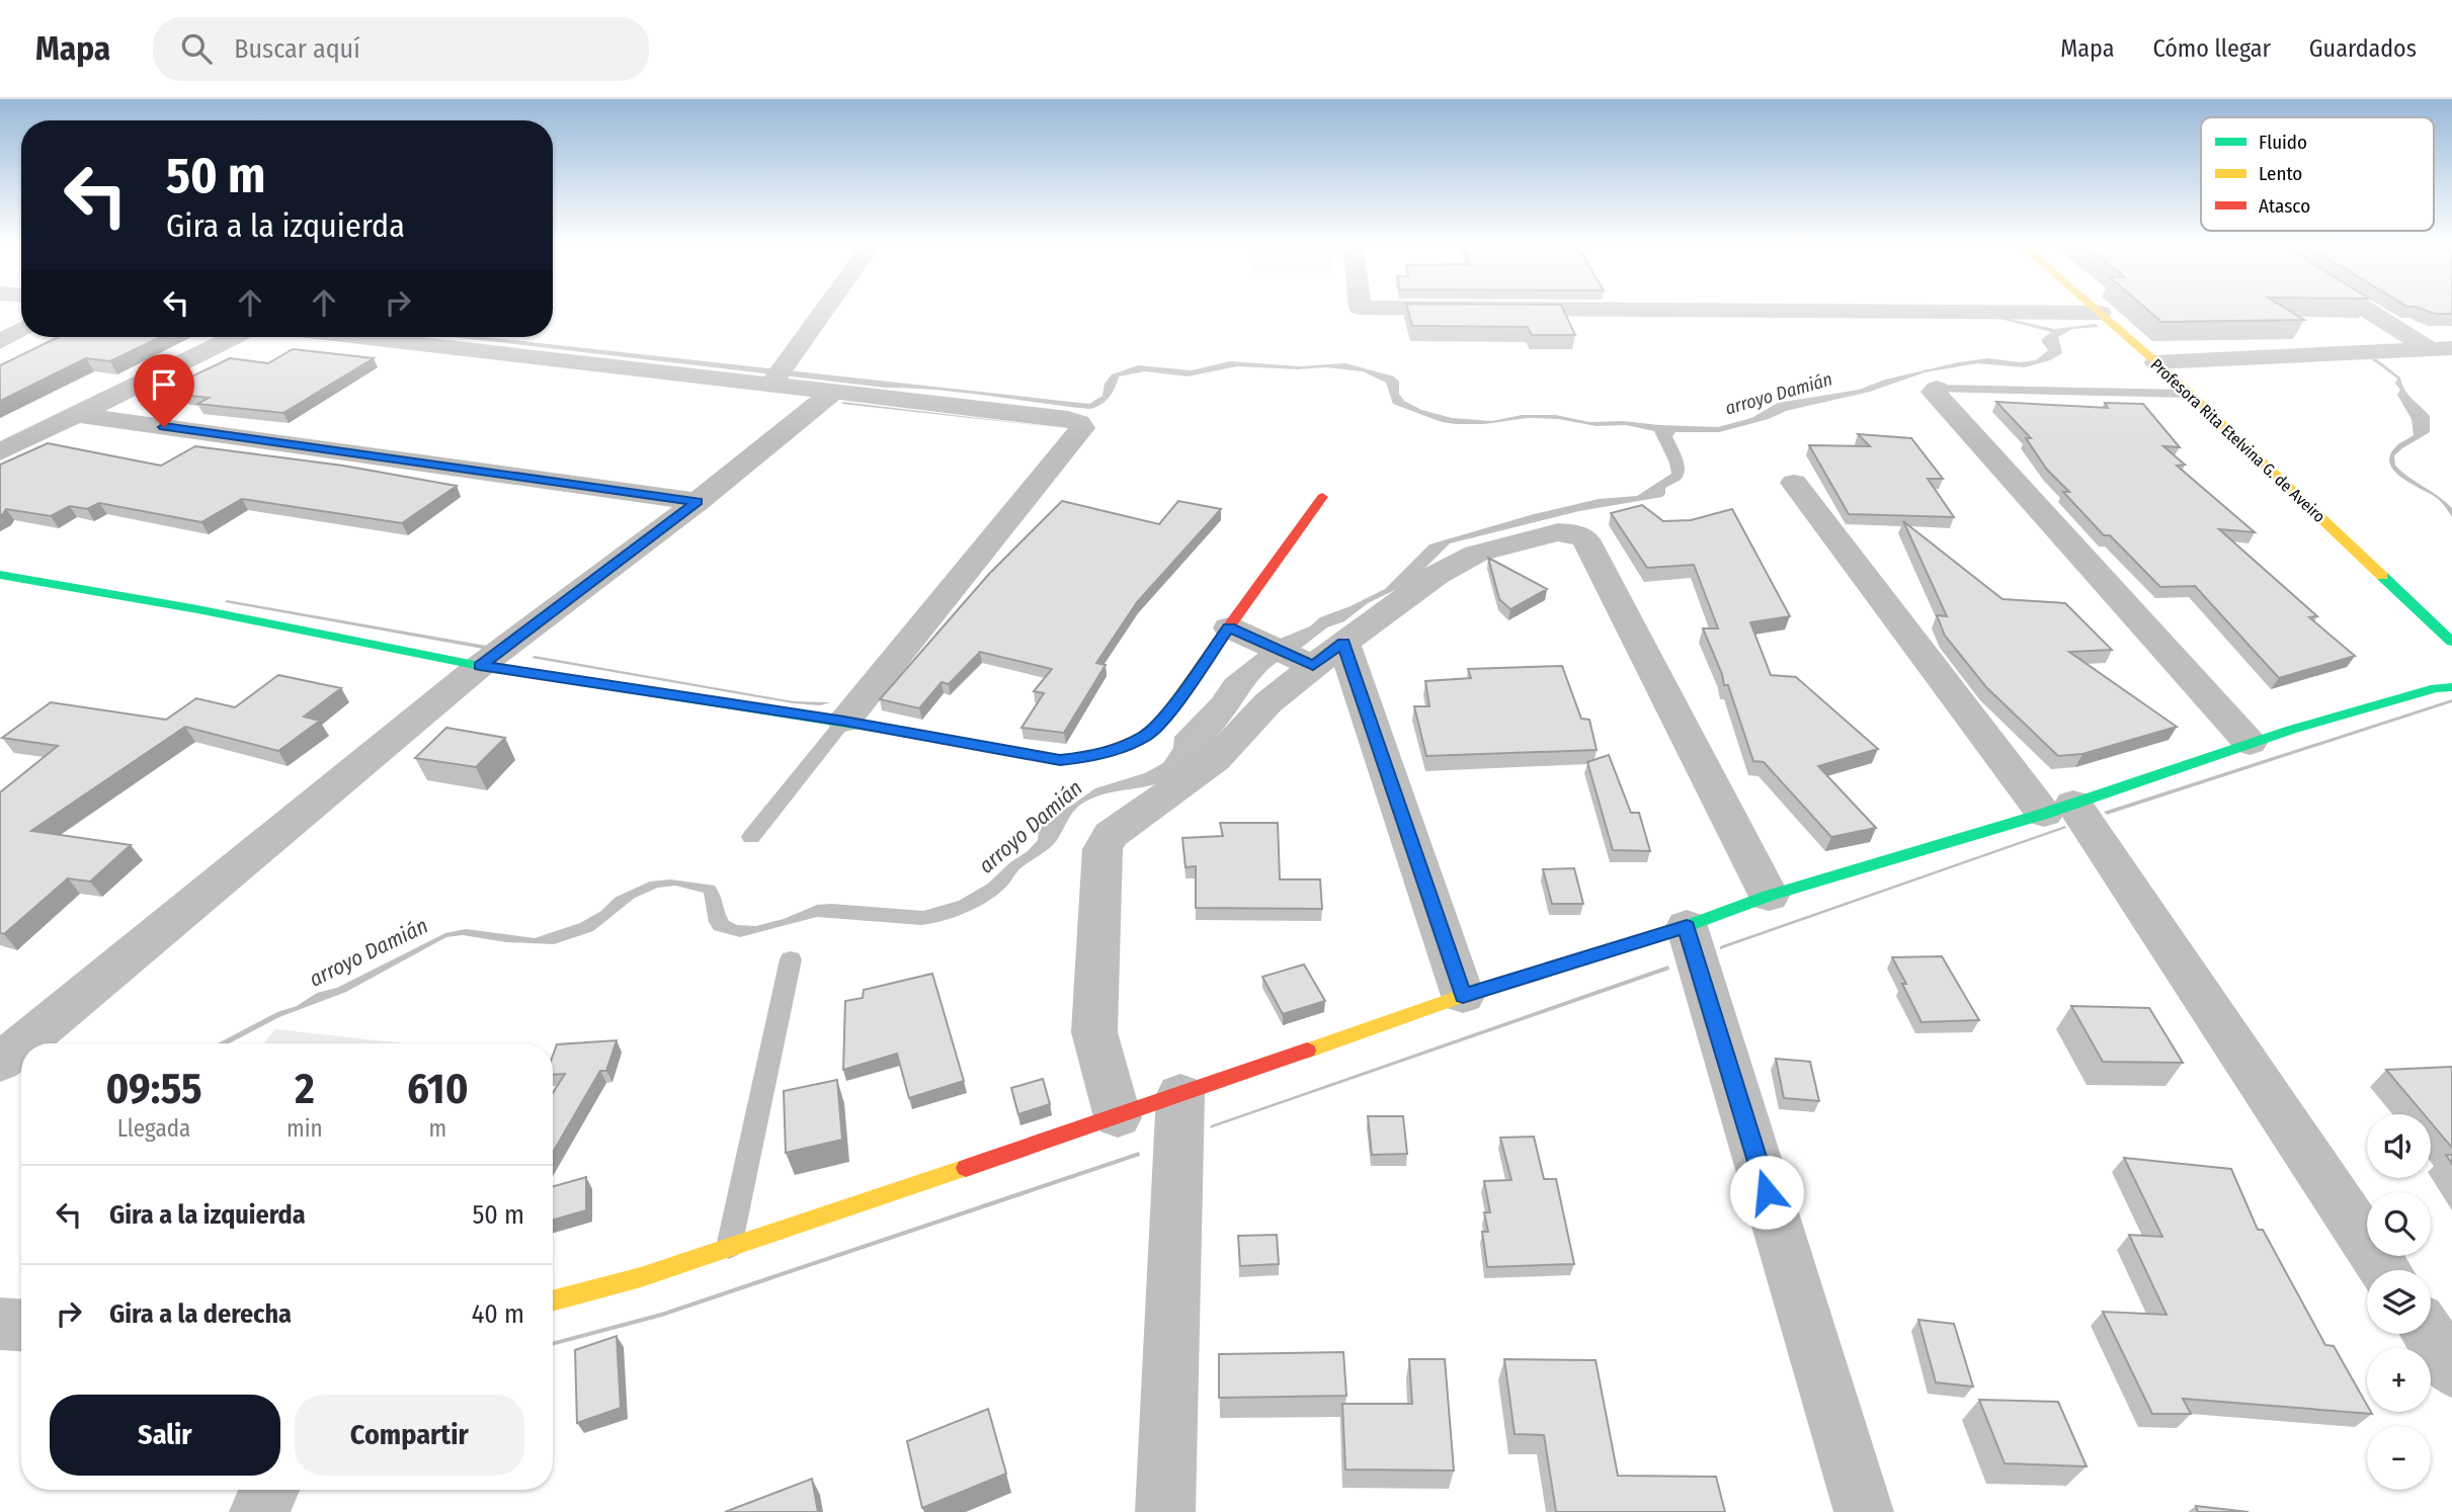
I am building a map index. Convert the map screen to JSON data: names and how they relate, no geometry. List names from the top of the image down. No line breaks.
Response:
{"streets":{"street":["Profesora Rita Etelvina G. de Aveiro"]},"water":["arroyo Damián"],"legend":["Fluido","Lento","Atasco"],"page":{"header":"Mapa","search":"Buscar aquí","nav":["Mapa","Cómo llegar","Guardados"],"turn":["50 m","Gira a la izquierda"],"eta":["09:55","Llegada","2","min","610","m"],"map_buttons":["+","−"],"list":[{"name":"Gira a la izquierda","value":"50 m"},{"name":"Gira a la derecha","value":"40 m"}],"buttons":["Salir","Compartir"]}}
